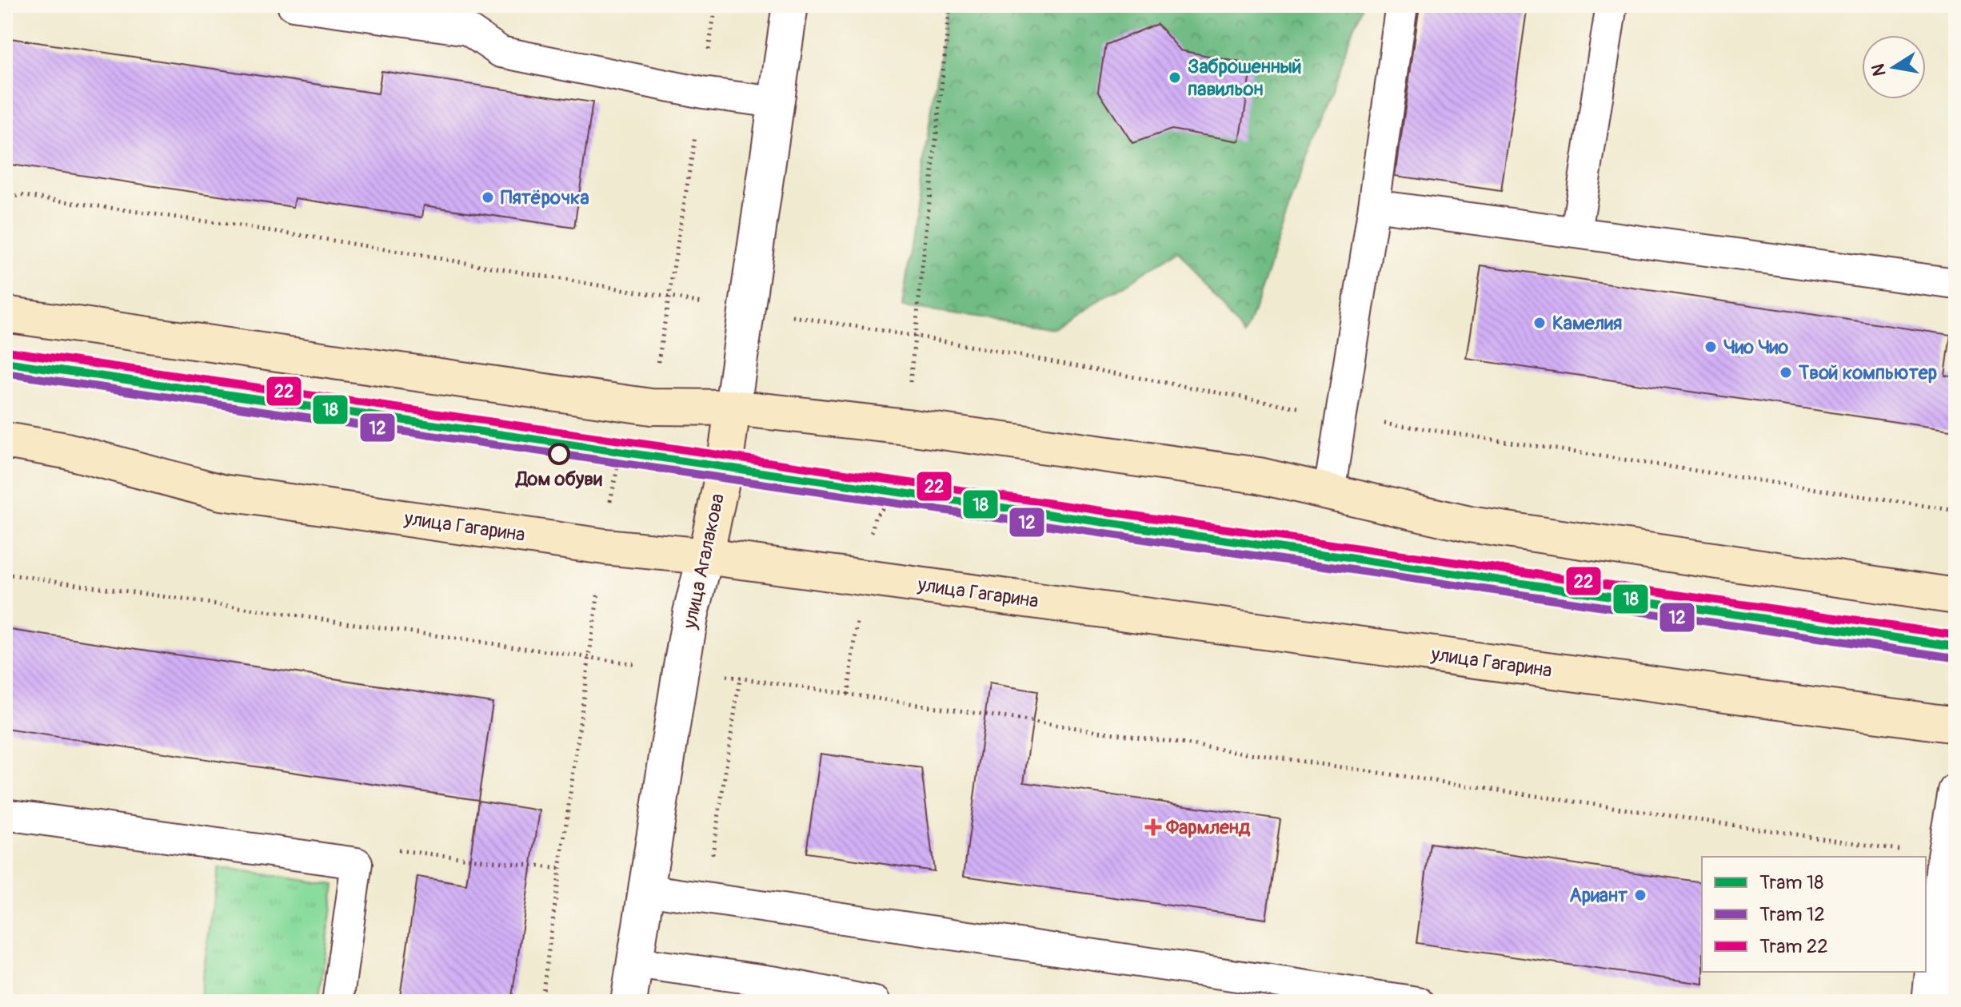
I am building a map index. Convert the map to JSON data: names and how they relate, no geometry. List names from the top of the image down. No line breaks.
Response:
{"streets":{"main road":["улица Гагарина","улица Агалакова"]},"crossings":[["улица Гагарина","улица Агалакова"]],"places":{"other":["Заброшенный павильон","Пятёрочка","Камелия","Чио Чио","Твой компьютер","Дом обуви","Ариант"],"health":["Фармленд"]},"lines":["tram line 22","tram line 18","tram line 12"],"legend":["Tram 18","Tram 12","Tram 22"],"north":"left"}
